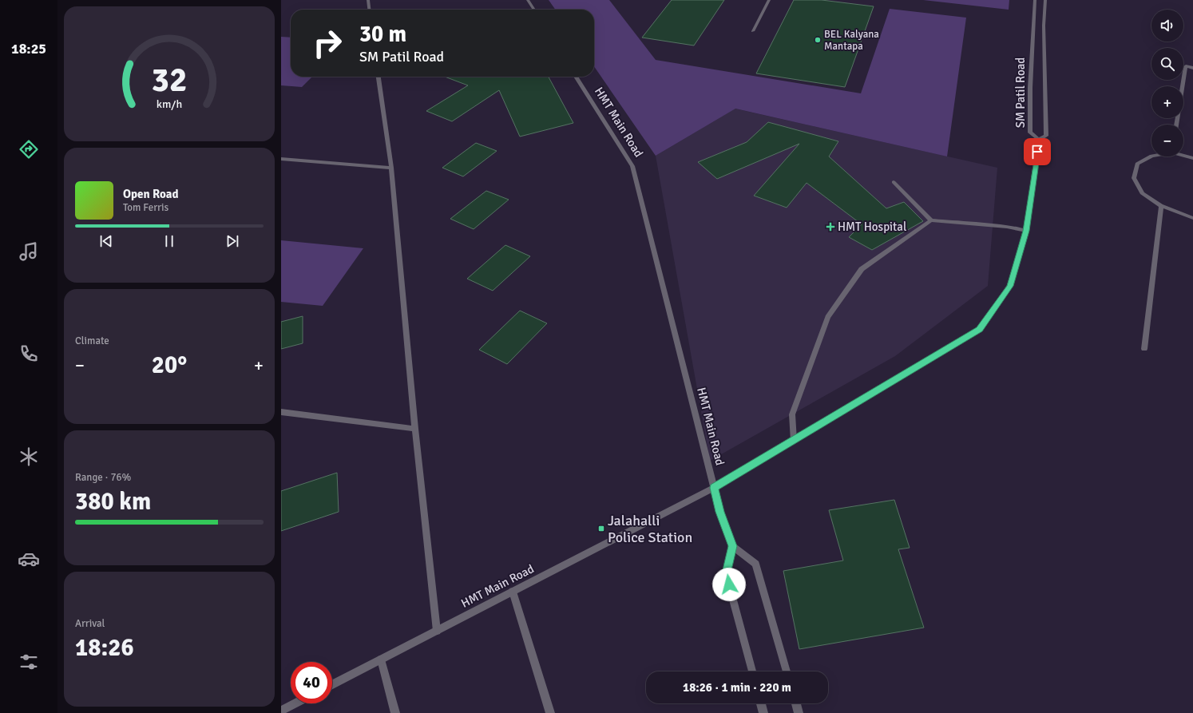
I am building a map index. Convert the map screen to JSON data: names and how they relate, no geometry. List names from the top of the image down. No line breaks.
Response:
{"streets":{"street":["SM Patil Road","HMT Main Road"]},"crossings":[["SM Patil Road","HMT Main Road"]],"places":{"other":["BEL Kalyana Mantapa"],"health":["HMT Hospital"],"transit":["Jalahalli Police Station"]},"page":{"tabs":"18:25","map_buttons":["+","−"],"turn":["30 m","SM Patil Road"],"song":["Open Road","Tom Ferris"],"tile":["Climate",["Range · 76%","380 km"],["Arrival","18:26"]],"heat":["−","20°","+"],"limit":"40","trip":"18:26 · 1 min · 220 m","gauge":["32","km/h"]}}
